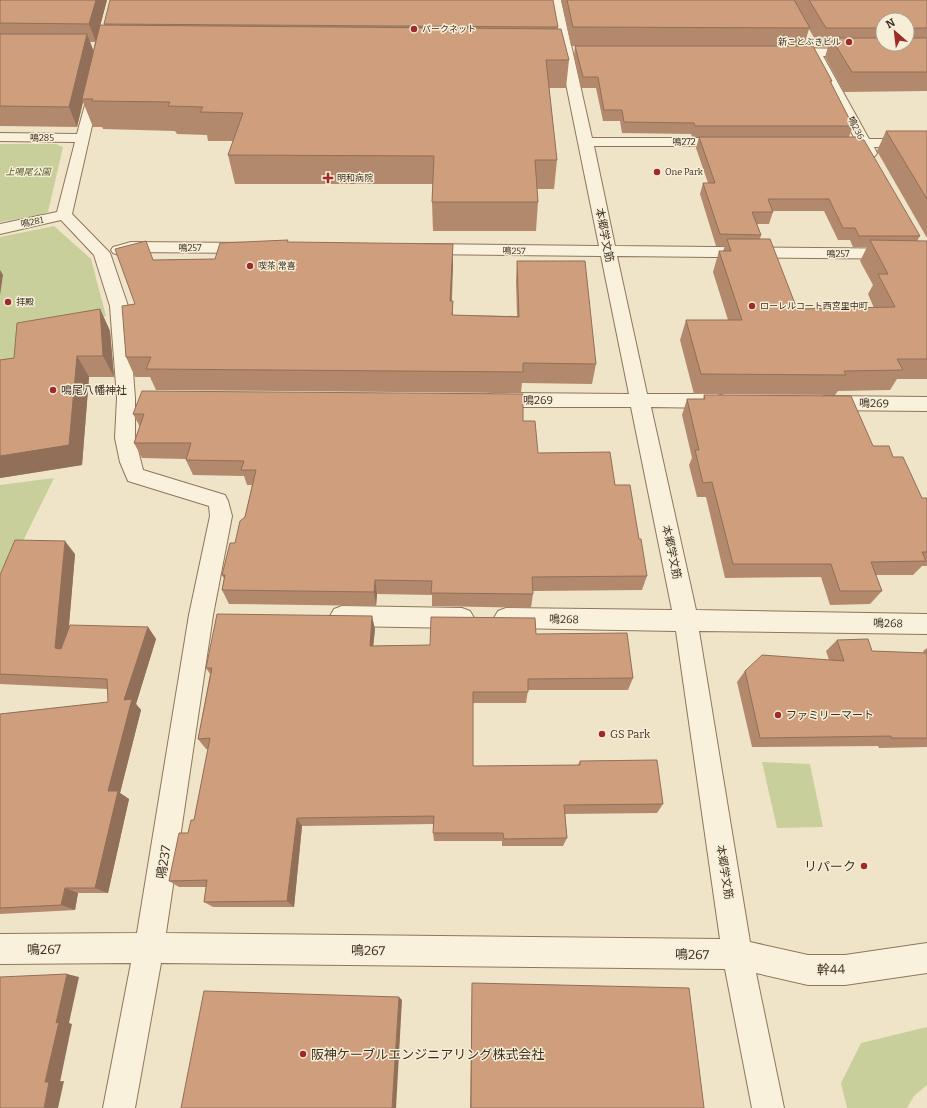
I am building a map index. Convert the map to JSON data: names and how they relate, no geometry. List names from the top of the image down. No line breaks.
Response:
{"streets":{"street":["鳴236","鳴285","鳴272","鳴281","本郷学文筋","鳴257","鳴269","鳴268","鳴237","鳴267","幹44"]},"crossings":[["鳴272","本郷学文筋"],["本郷学文筋","鳴257"],["本郷学文筋","鳴269"],["本郷学文筋","鳴268"],["本郷学文筋","鳴267"],["本郷学文筋","幹44"],["鳴257","鳴237"],["鳴237","鳴267"],["鳴267","幹44"]],"parks":["上鳴尾公園"],"places":{"other":["パークネット","新ことぶきビル","One Park","喫茶 常喜","拝殿","ローレルコート西宮里中町","鳴尾八幡神社","ファミリーマート","GS Park","リパーク","阪神ケーブルエンジニアリング株式会社"],"health":["明和病院"]},"north":"top left"}
